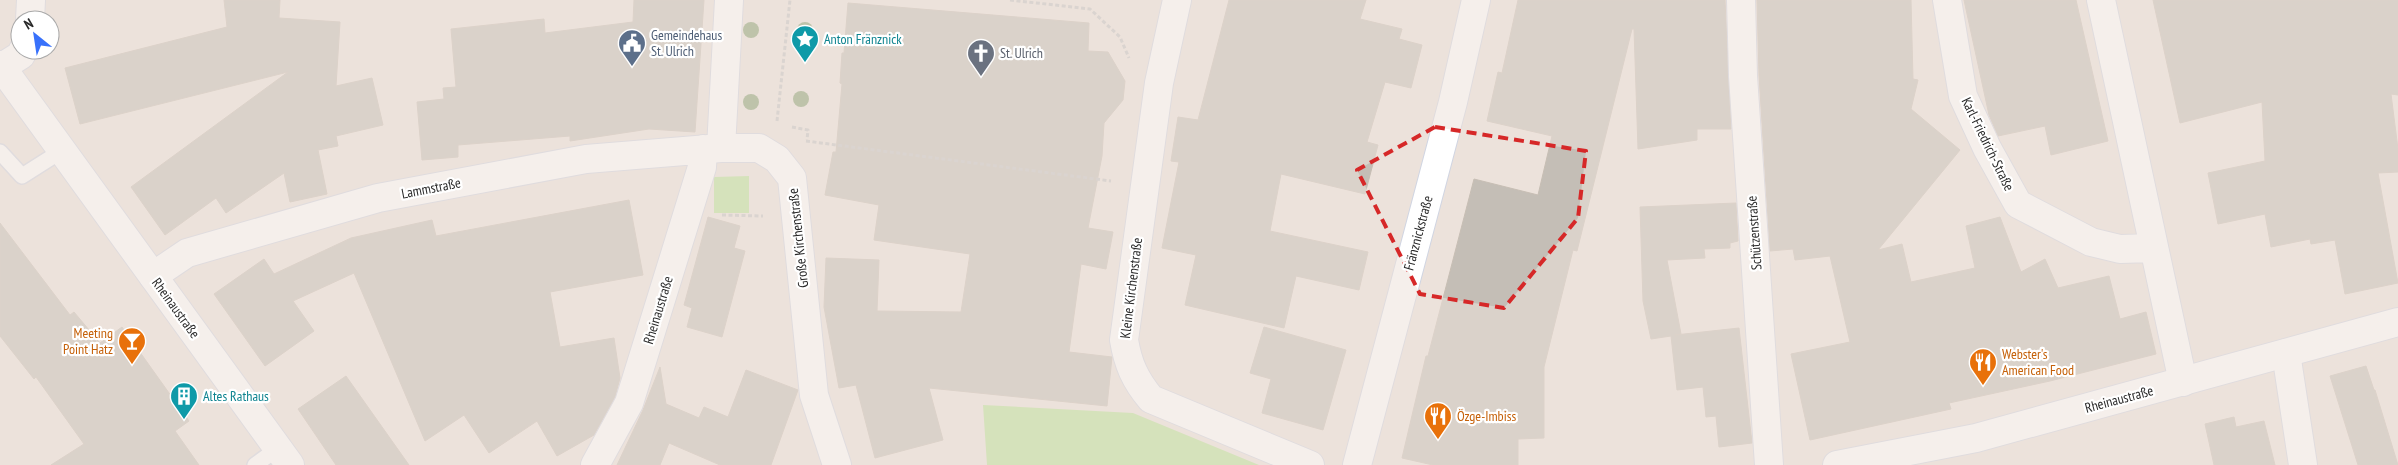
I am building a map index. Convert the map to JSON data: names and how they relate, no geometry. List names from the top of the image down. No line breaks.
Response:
{"streets":{"street":["Karl-Friedrich-Straße","Lammstraße","Fränznickstraße","Schützenstraße","Große Kirchenstraße","Kleine Kirchenstraße","Rheinaustraße"]},"crossings":[["Lammstraße","Rheinaustraße"]],"places":{"place":["Anton Fränznick"],"public building":["Gemeindehaus St. Ulrich"],"church":["St. Ulrich"],"bar":["Meeting Point Hatz"],"restaurant":["Webster's American Food","Özge-Imbiss"],"building":["Altes Rathaus"]},"north":"top left"}
